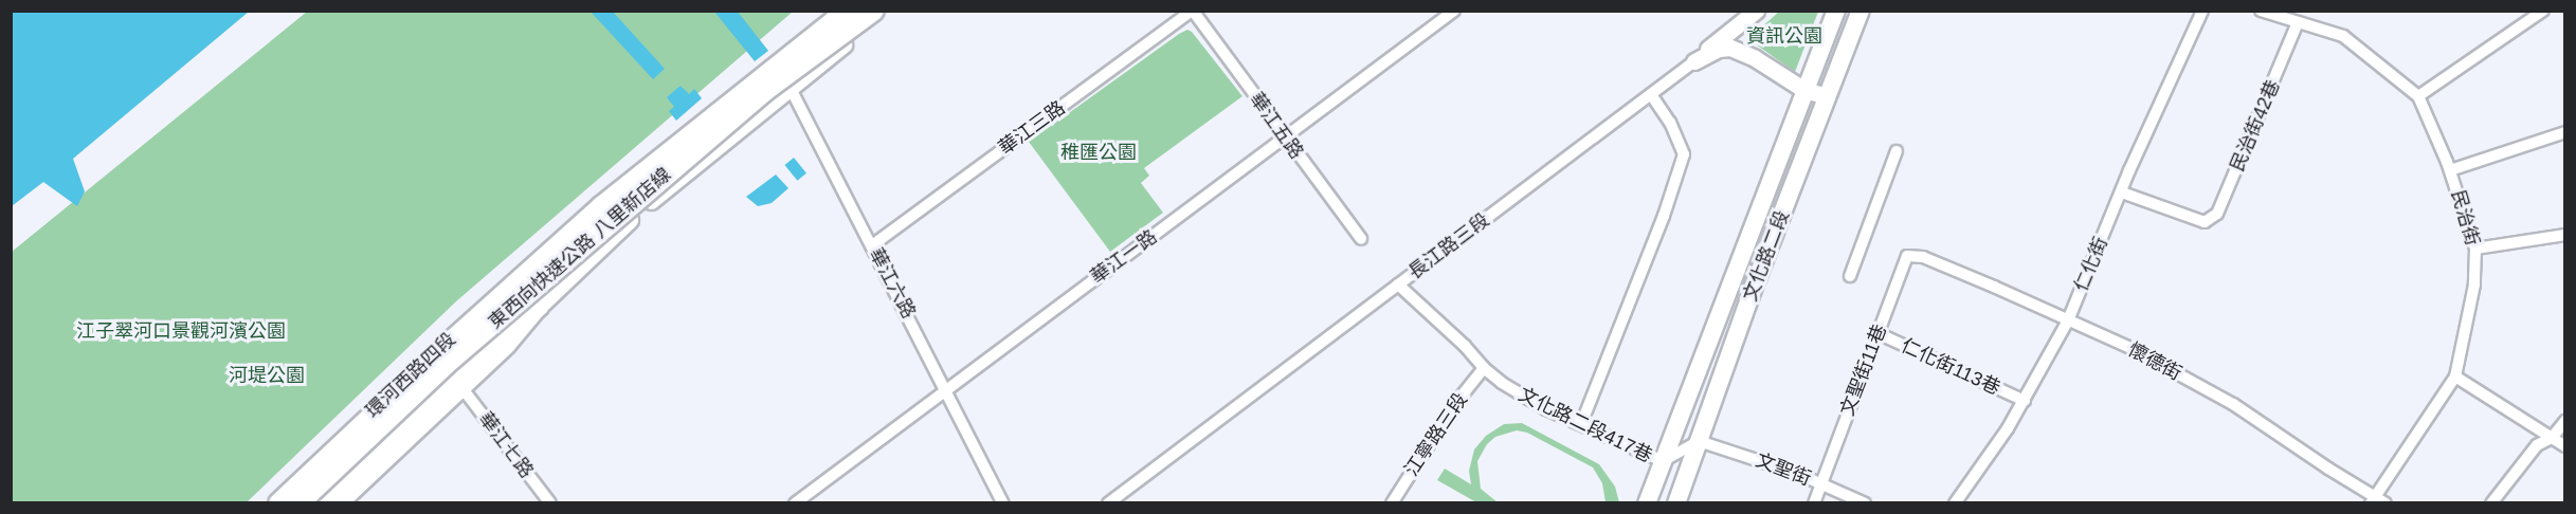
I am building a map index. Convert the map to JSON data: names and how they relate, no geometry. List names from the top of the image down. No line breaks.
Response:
{"streets":{"highway":["東西向快速公路 八里新店線"],"main road":["長江路三段","文化路二段","環河西路四段"],"street":["華江五路","民治街42巷","華江三路","民治街","華江一路","仁化街","華江六路","懷德街","仁化街113巷","文聖街11巷","文化路二段417巷","江寧路三段","華江七路","文聖街"]},"crossings":[["華江五路","華江三路"],["華江五路","華江一路"],["民治街42巷","民治街"],["民治街42巷","仁化街"],["華江三路","華江六路"],["民治街","懷德街"],["長江路三段","文化路二段417巷"],["東西向快速公路 八里新店線","環河西路四段"],["文化路二段","文化路二段417巷"],["文化路二段","文聖街"],["華江一路","華江六路"],["仁化街","懷德街"],["仁化街","仁化街113巷"],["華江六路","環河西路四段"],["懷德街","文聖街11巷"],["仁化街113巷","文聖街11巷"],["文聖街11巷","文聖街"],["環河西路四段","華江七路"],["文化路二段417巷","江寧路三段"]],"parks":["資訊公園","稚匯公園","江子翠河口景觀河濱公園","河堤公園"]}
